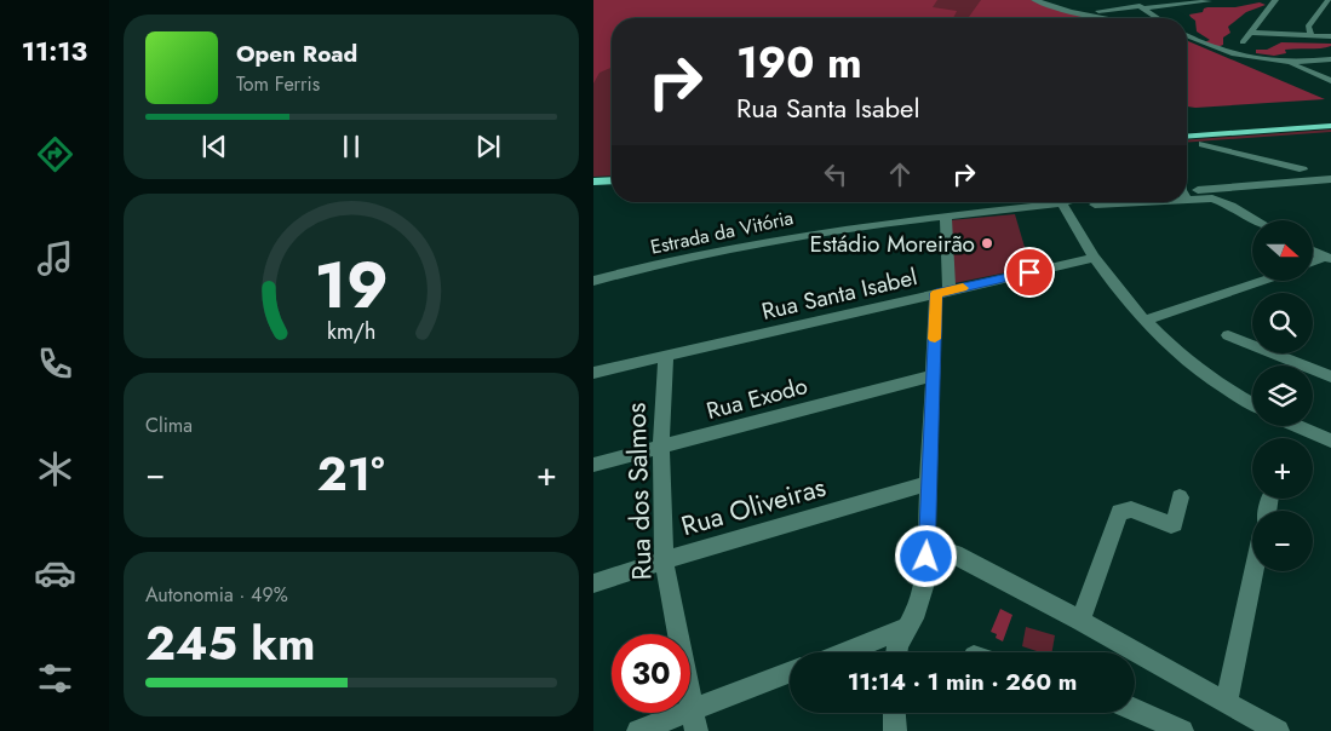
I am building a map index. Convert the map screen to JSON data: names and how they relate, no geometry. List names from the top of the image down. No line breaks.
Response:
{"streets":{"street":["Estrada da Vitória","Rua Santa Isabel","Rua Exodo","Rua dos Salmos","Rua Oliveiras"]},"crossings":[["Rua Santa Isabel","Rua dos Salmos"],["Rua Exodo","Rua dos Salmos"],["Rua dos Salmos","Rua Oliveiras"]],"places":["Estádio Moreirão"],"north":"right","page":{"tabs":"11:13","turn":["190 m","Rua Santa Isabel"],"song":["Open Road","Tom Ferris"],"map_buttons":["+","−"],"tile":["Clima",["Autonomia · 49%","245 km"]],"heat":["−","21°","+"],"limit":"30","trip":"11:14 · 1 min · 260 m","gauge":["19","km/h"]}}
